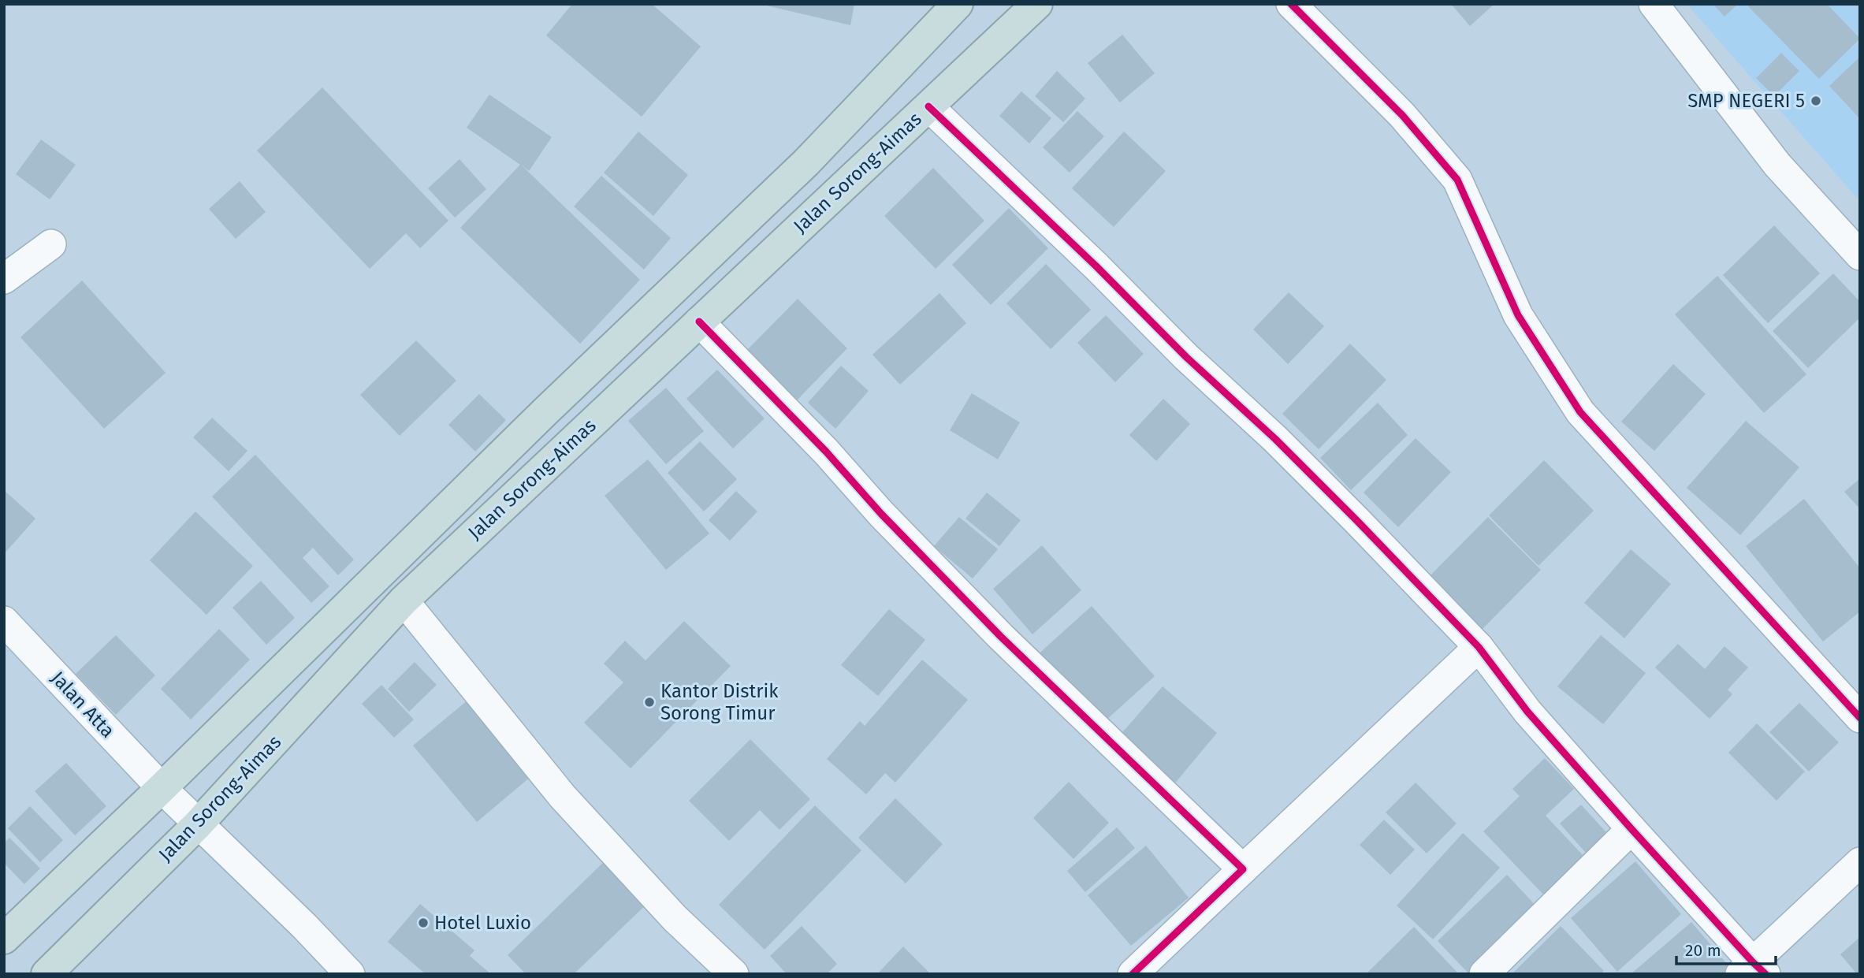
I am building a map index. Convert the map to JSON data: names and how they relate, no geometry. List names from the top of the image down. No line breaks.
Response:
{"streets":{"highway":["Jalan Sorong-Aimas"],"street":["Jalan Atta"]},"crossings":[["Jalan Sorong-Aimas","Jalan Atta"]],"places":["SMP NEGERI 5","Kantor Distrik Sorong Timur","Hotel Luxio"],"scale_bar":"20 m"}
